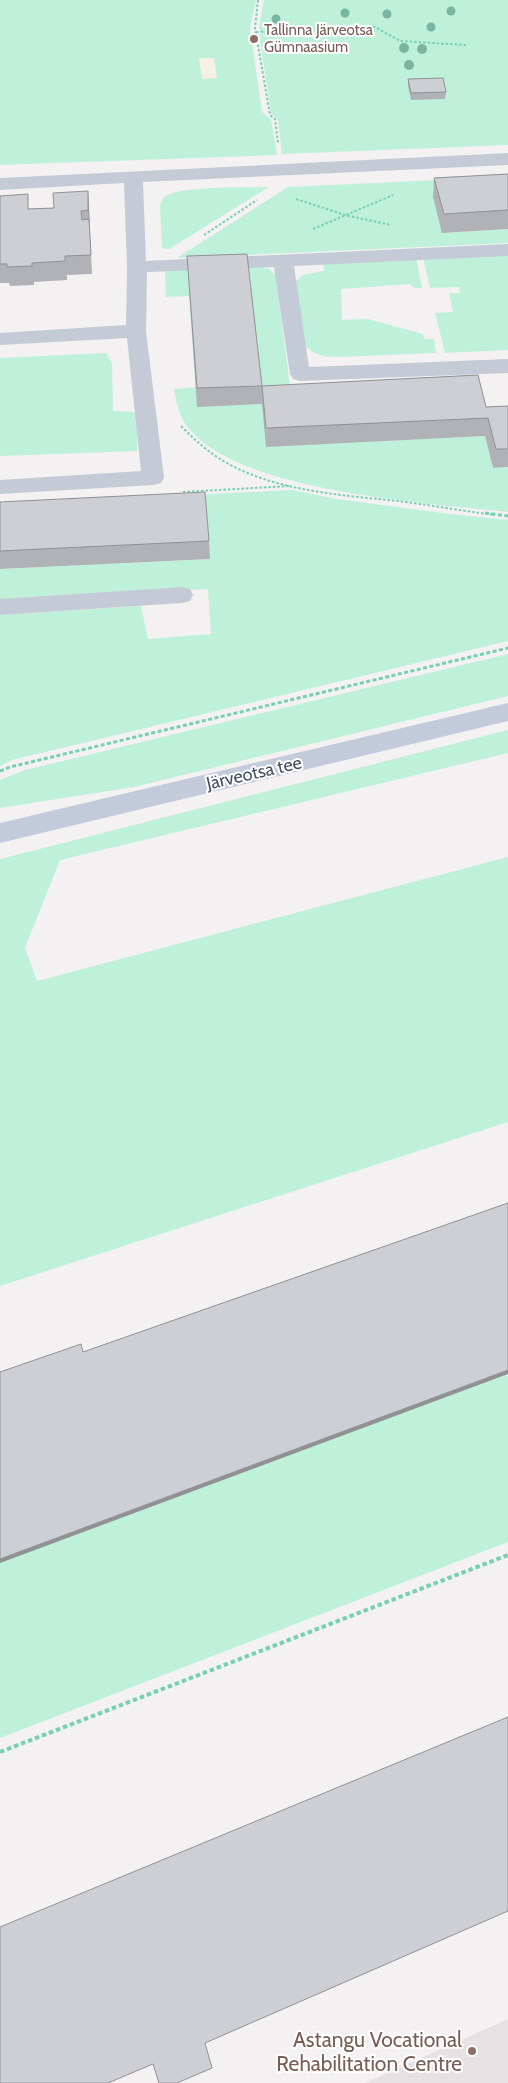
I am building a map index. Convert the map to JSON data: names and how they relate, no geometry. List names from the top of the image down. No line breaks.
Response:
{"streets":{"main road":["Järveotsa tee"]},"places":["Tallinna Järveotsa Gümnaasium","Astangu Vocational Rehabilitation Centre"]}
